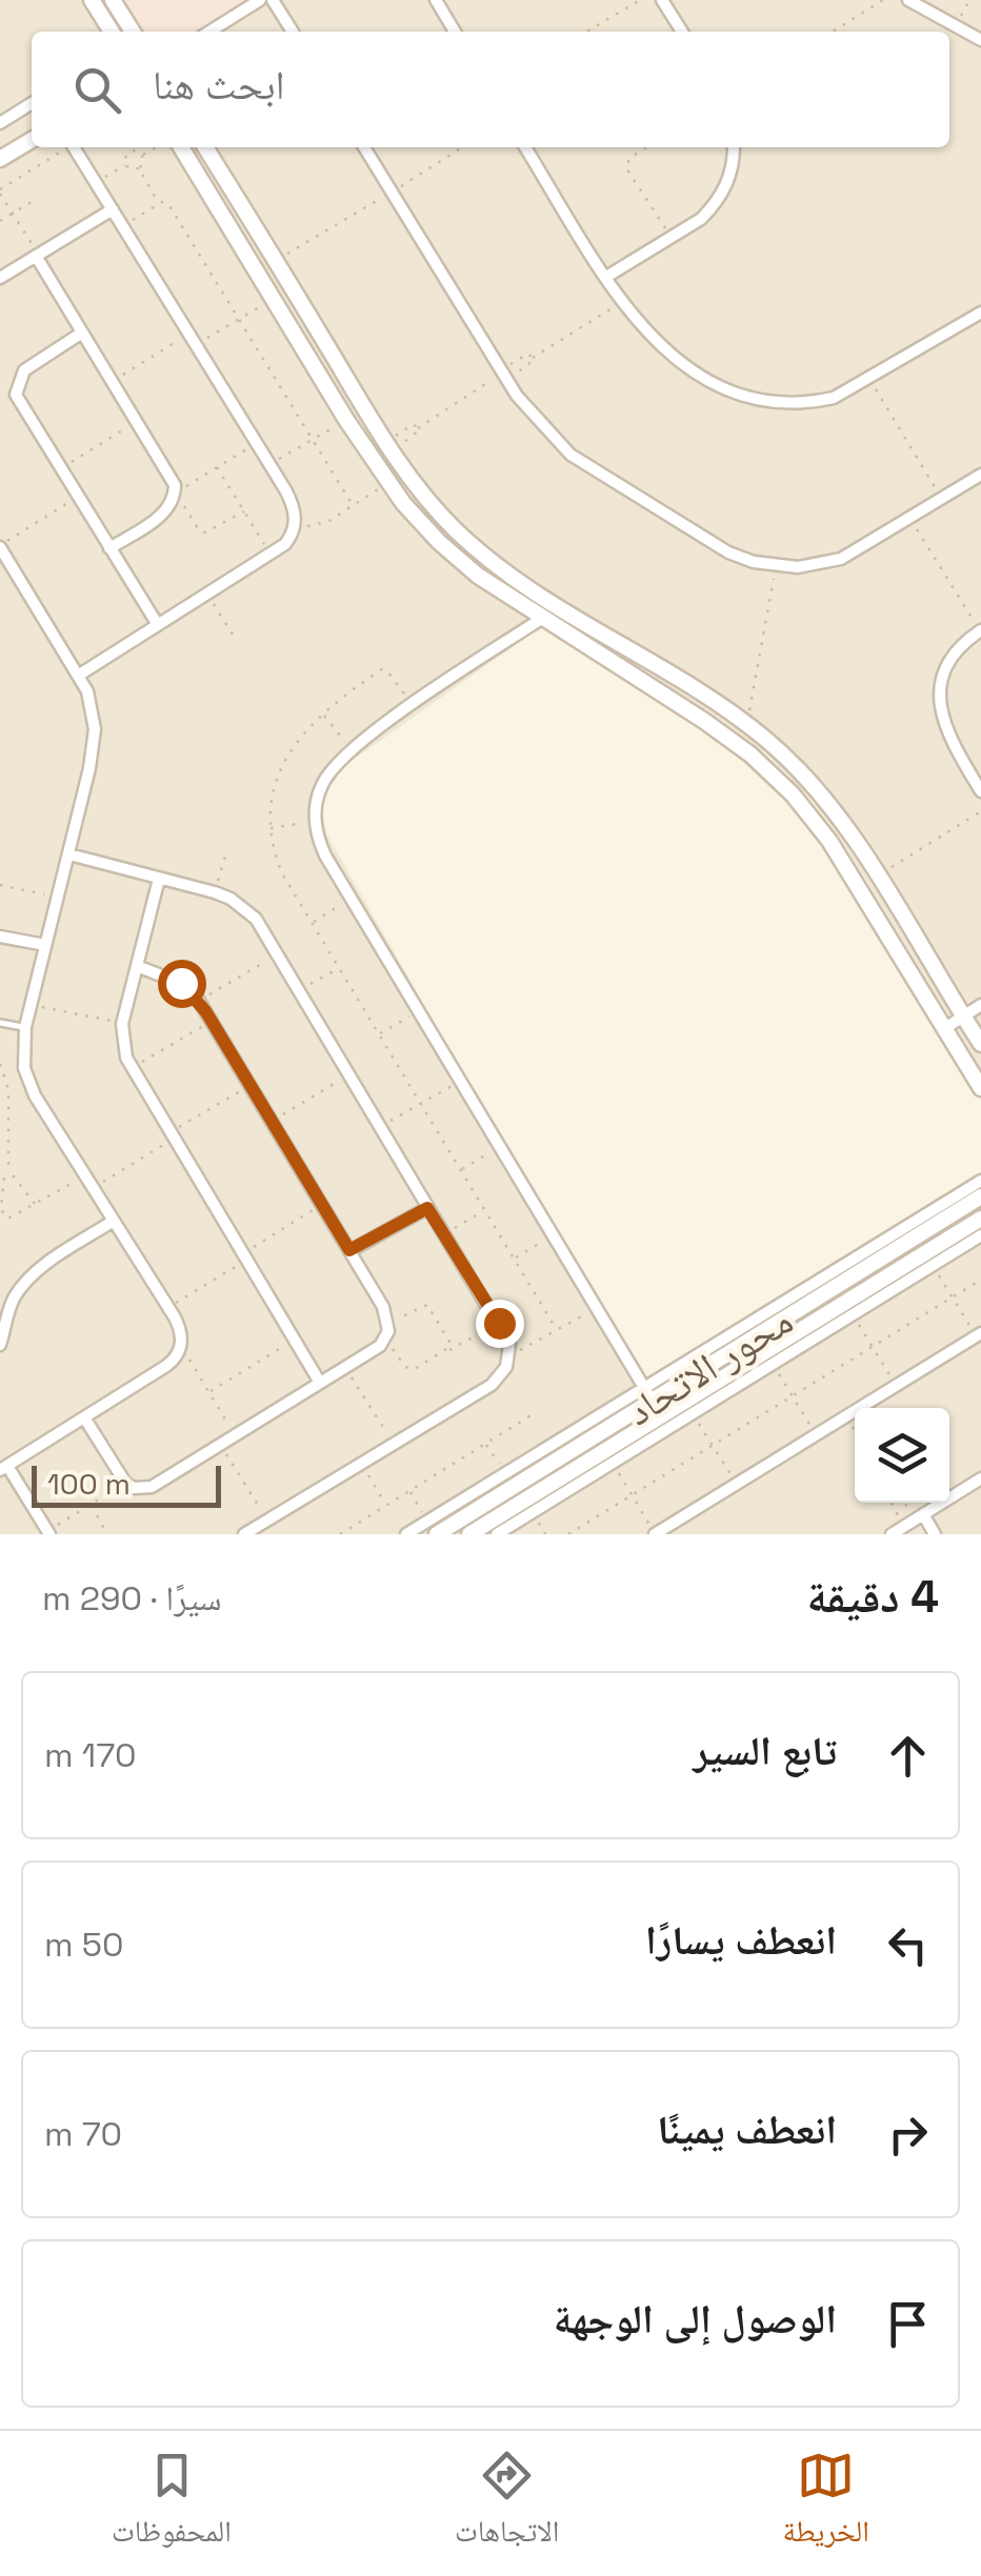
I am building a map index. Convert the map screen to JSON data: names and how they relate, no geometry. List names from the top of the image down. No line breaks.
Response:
{"streets":{"street":["محور الاتحاد"]},"scale_bar":"100 m","page":{"search":"ابحث هنا","scale":"100 m","heading":["4 دقيقة","سيرًا · 290 m"],"list":[["تابع السير","170 m"],["انعطف يسارًا","50 m"],["انعطف يمينًا","70 m"],"الوصول إلى الوجهة"],"nav":["الخريطة","الاتجاهات","المحفوظات"]}}
